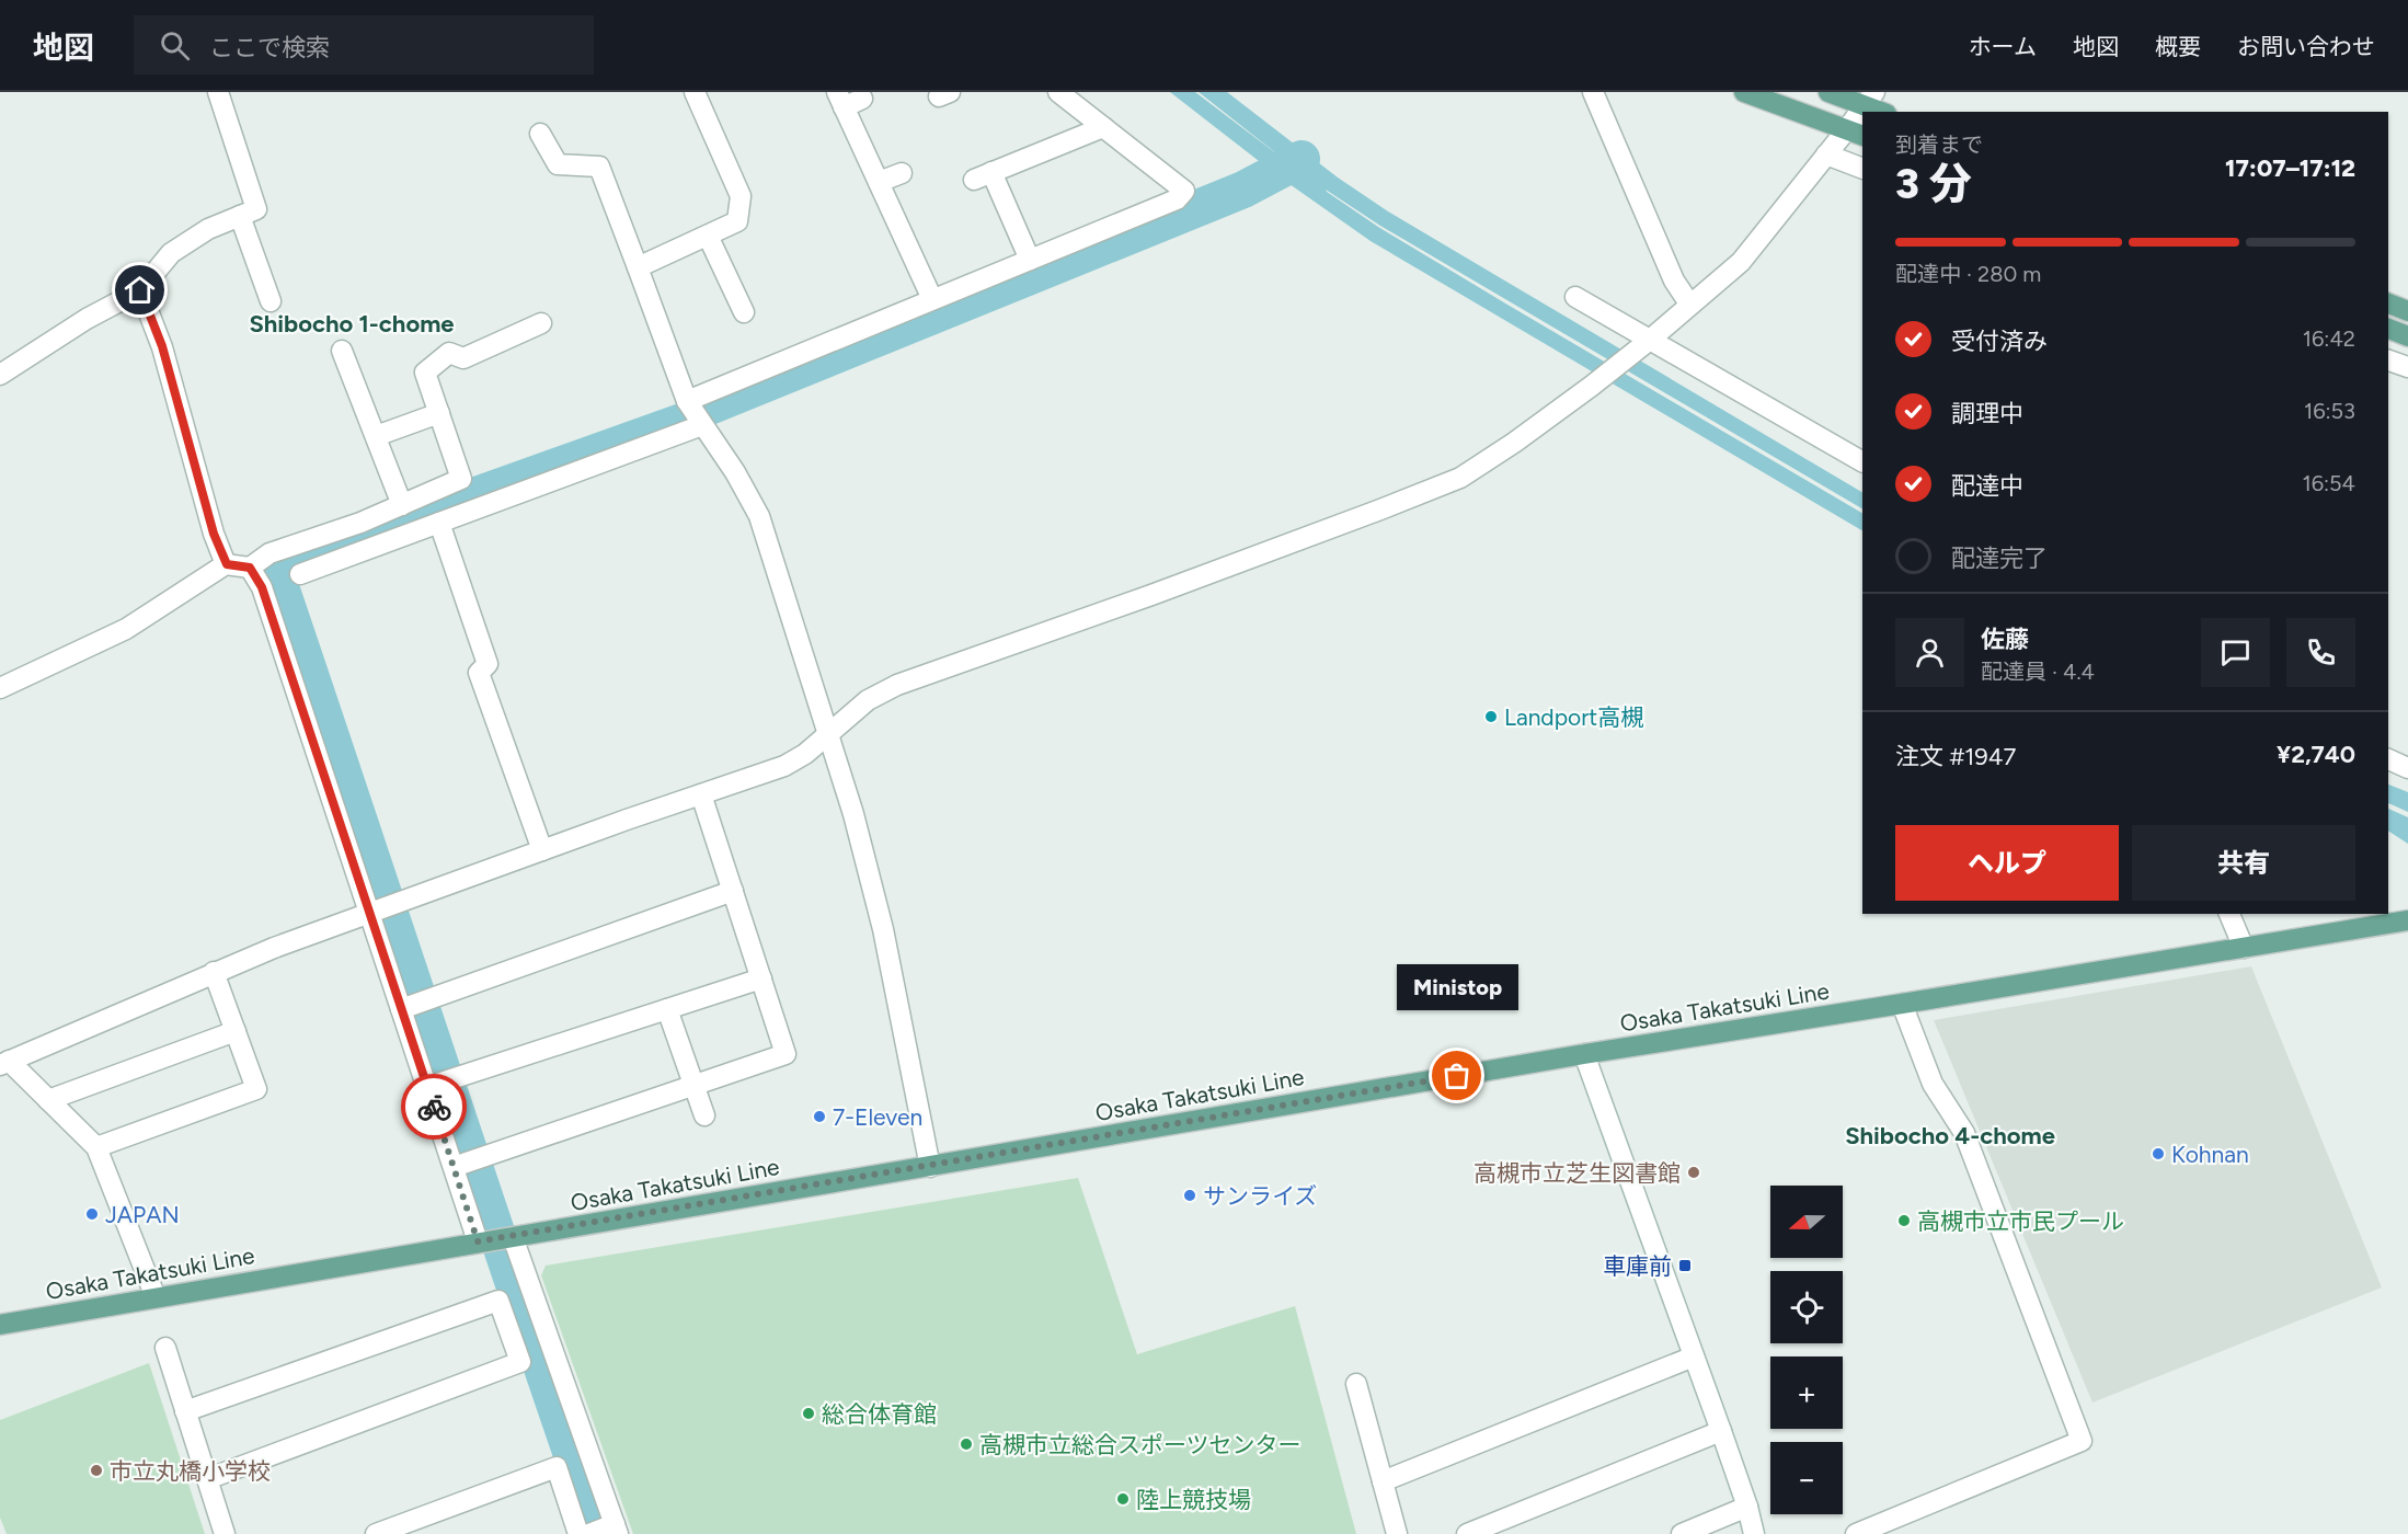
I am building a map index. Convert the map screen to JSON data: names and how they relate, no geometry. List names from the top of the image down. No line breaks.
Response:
{"streets":{"main road":["Osaka Takatsuki Line"]},"districts":["Shibocho 1-chome","Shibocho 4-chome"],"places":{"other":["Landport高槻","Ministop","7-Eleven","Kohnan","高槻市立芝生図書館","サンライズ","JAPAN","高槻市立市民プール","総合体育館","高槻市立総合スポーツセンター","市立丸橋小学校","陸上競技場"],"transit":["車庫前"]},"north":"left","page":{"header":"地図","search":"ここで検索","nav":["ホーム","地図","概要","お問い合わせ"],"heading":["3 分","到着まで","17:07–17:12"],"panel":["佐藤","配達員 · 4.4","注文 #1947","¥2,740"],"bar":"配達中 · 280 m","list":[["受付済み","16:42"],["調理中","16:53"],["配達中","16:54"],"配達完了"],"buttons":["ヘルプ","共有"],"bubble":"Ministop","map_buttons":["+","−"]}}
